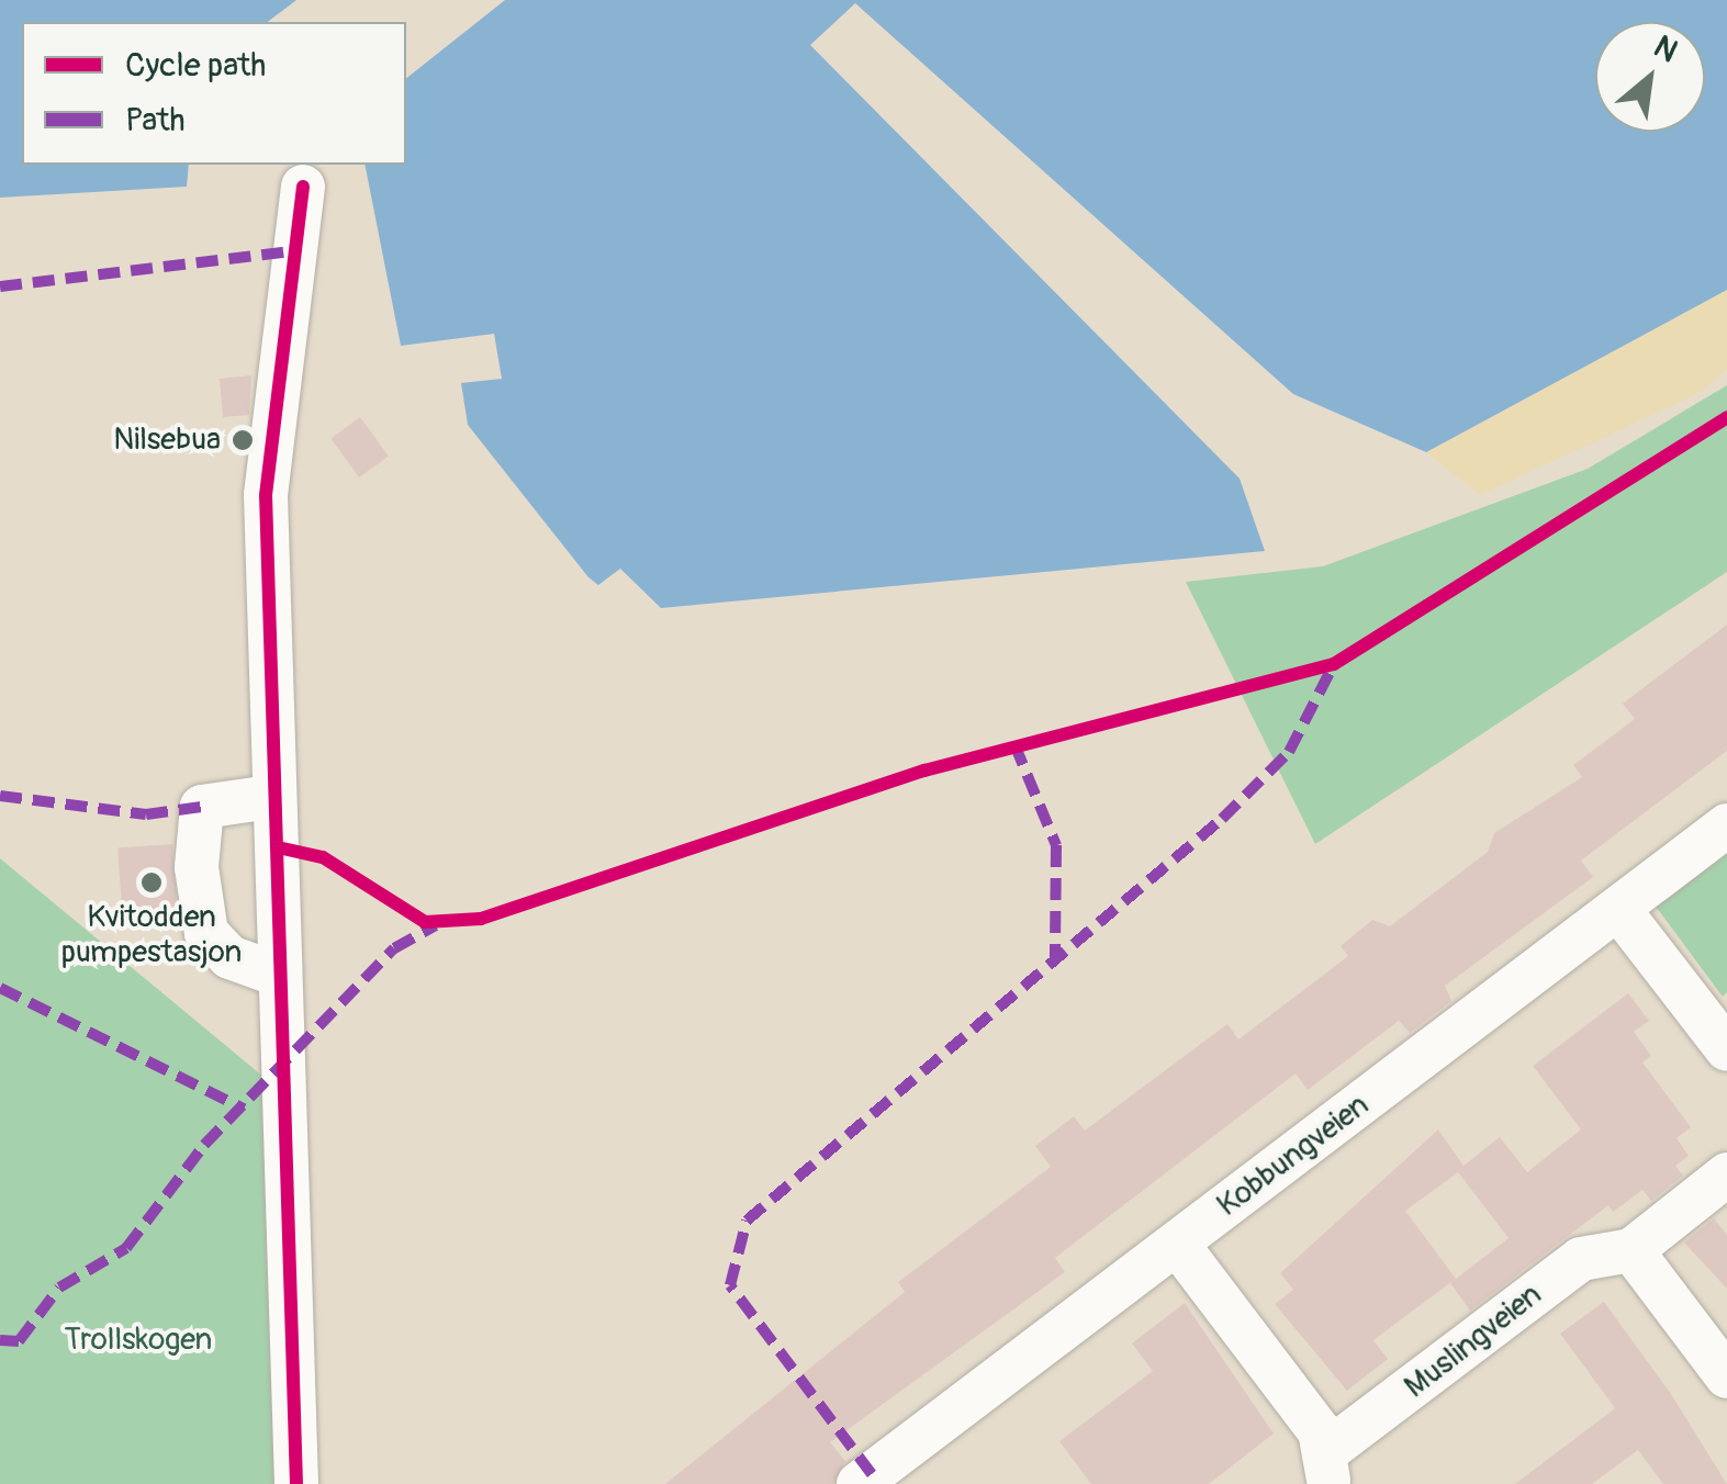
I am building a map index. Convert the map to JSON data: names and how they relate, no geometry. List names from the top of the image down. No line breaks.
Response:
{"streets":{"street":["Kobbungveien","Muslingveien"]},"crossings":[["Kobbungveien","Muslingveien"]],"parks":["Trollskogen"],"places":["Nilsebua","Kvitodden pumpestasjon"],"legend":["Cycle path","Path"],"north":"top right"}
